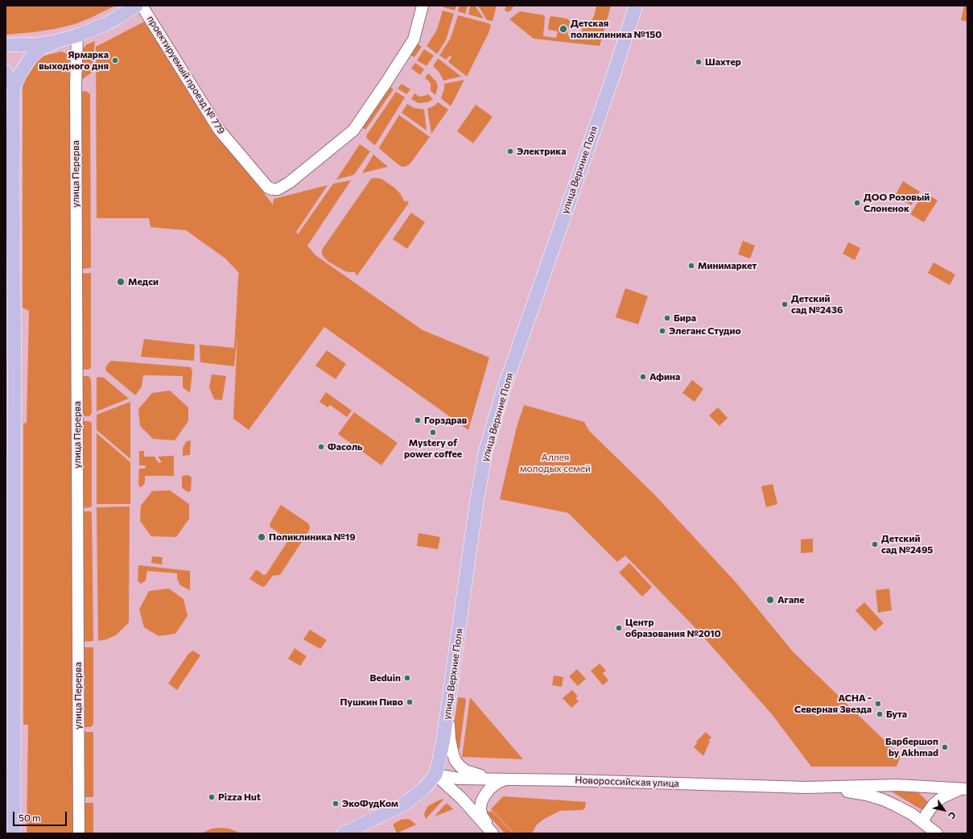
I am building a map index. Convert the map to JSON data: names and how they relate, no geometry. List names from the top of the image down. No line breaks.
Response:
{"streets":{"main road":["улица Верхние Поля"],"street":["проектируемый проезд № 779","улица Перерва","Новороссийская улица"]},"crossings":[["улица Верхние Поля","Новороссийская улица"]],"parks":["Аллея молодых семей"],"places":["Детская поликлиника №150","Ярмарка выходного дня","Шахтер","Электрика","ДОО Розовый Слоненок","Минимаркет","Медси","Детский сад №2436","Бира","Элеганс Студио","Афина","Горздрав","Mystery of power coffee","Фасоль","Поликлиника №19","Детский сад №2495","Агапе","Центр образования №2010","Beduin","Пушкин Пиво","АСНА - Северная Звезда","Бута","Барбершоп by Akhmad","Pizza Hut","ЭкоФудКом"],"scale_bar":"50 m","north":"bottom right"}
